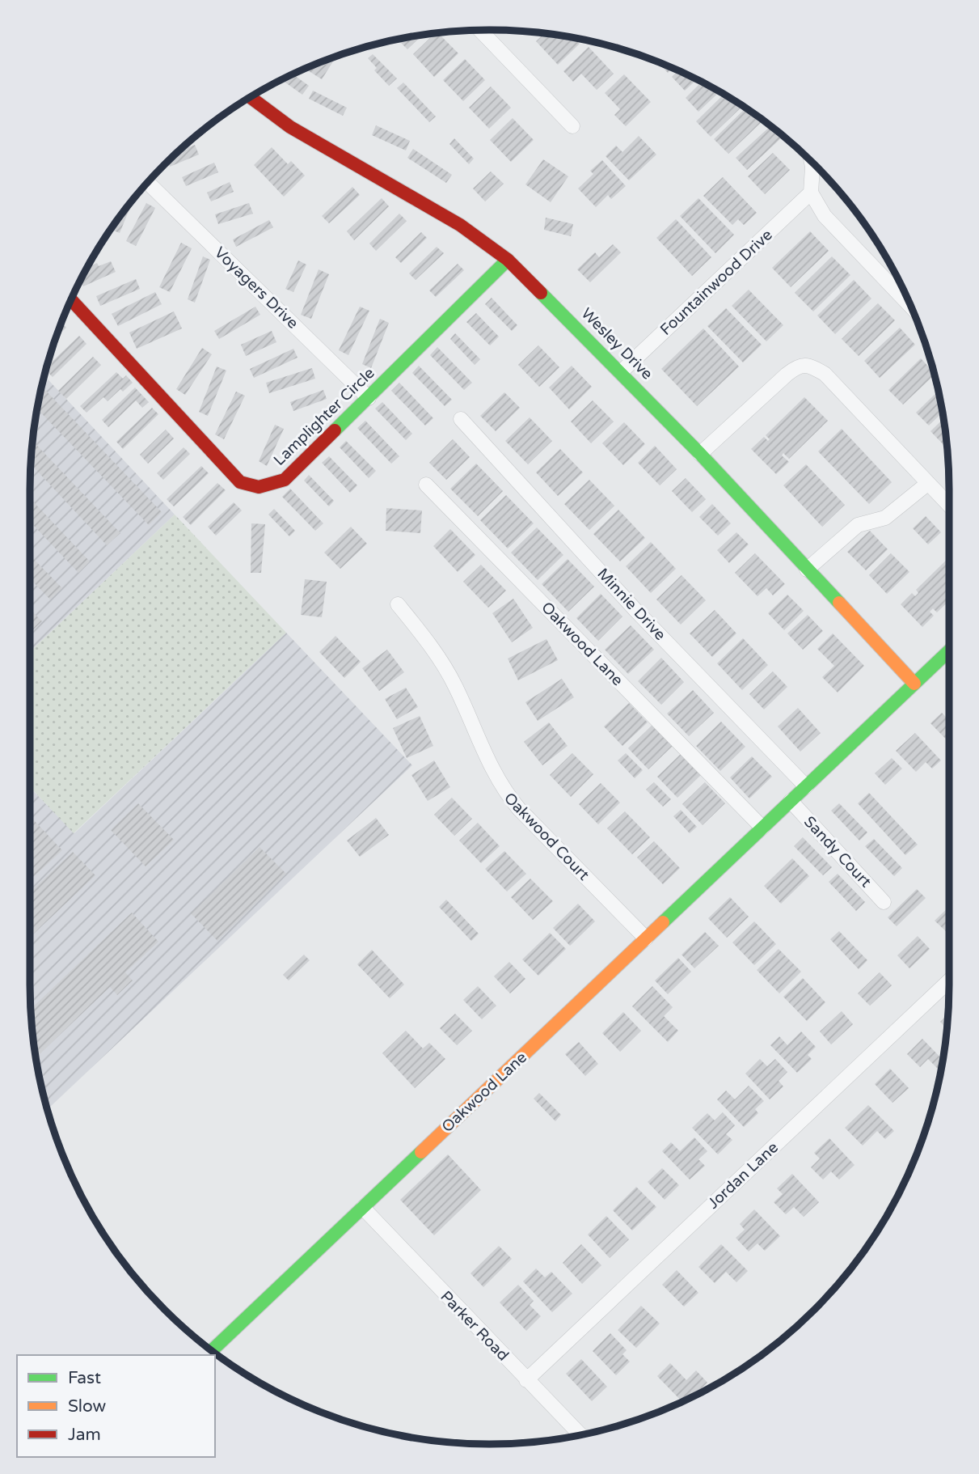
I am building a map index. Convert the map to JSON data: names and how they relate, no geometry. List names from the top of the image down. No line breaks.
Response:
{"streets":{"street":["Fountainwood Drive","Voyagers Drive","Wesley Drive","Lamplighter Circle","Minnie Drive","Oakwood Lane","Oakwood Court","Sandy Court","Jordan Lane","Parker Road"]},"crossings":[["Fountainwood Drive","Wesley Drive"],["Voyagers Drive","Lamplighter Circle"],["Wesley Drive","Lamplighter Circle"],["Wesley Drive","Oakwood Lane"],["Minnie Drive","Oakwood Lane"],["Oakwood Lane","Oakwood Court"],["Oakwood Lane","Sandy Court"],["Oakwood Lane","Parker Road"],["Jordan Lane","Parker Road"]],"legend":["Fast","Slow","Jam"]}
